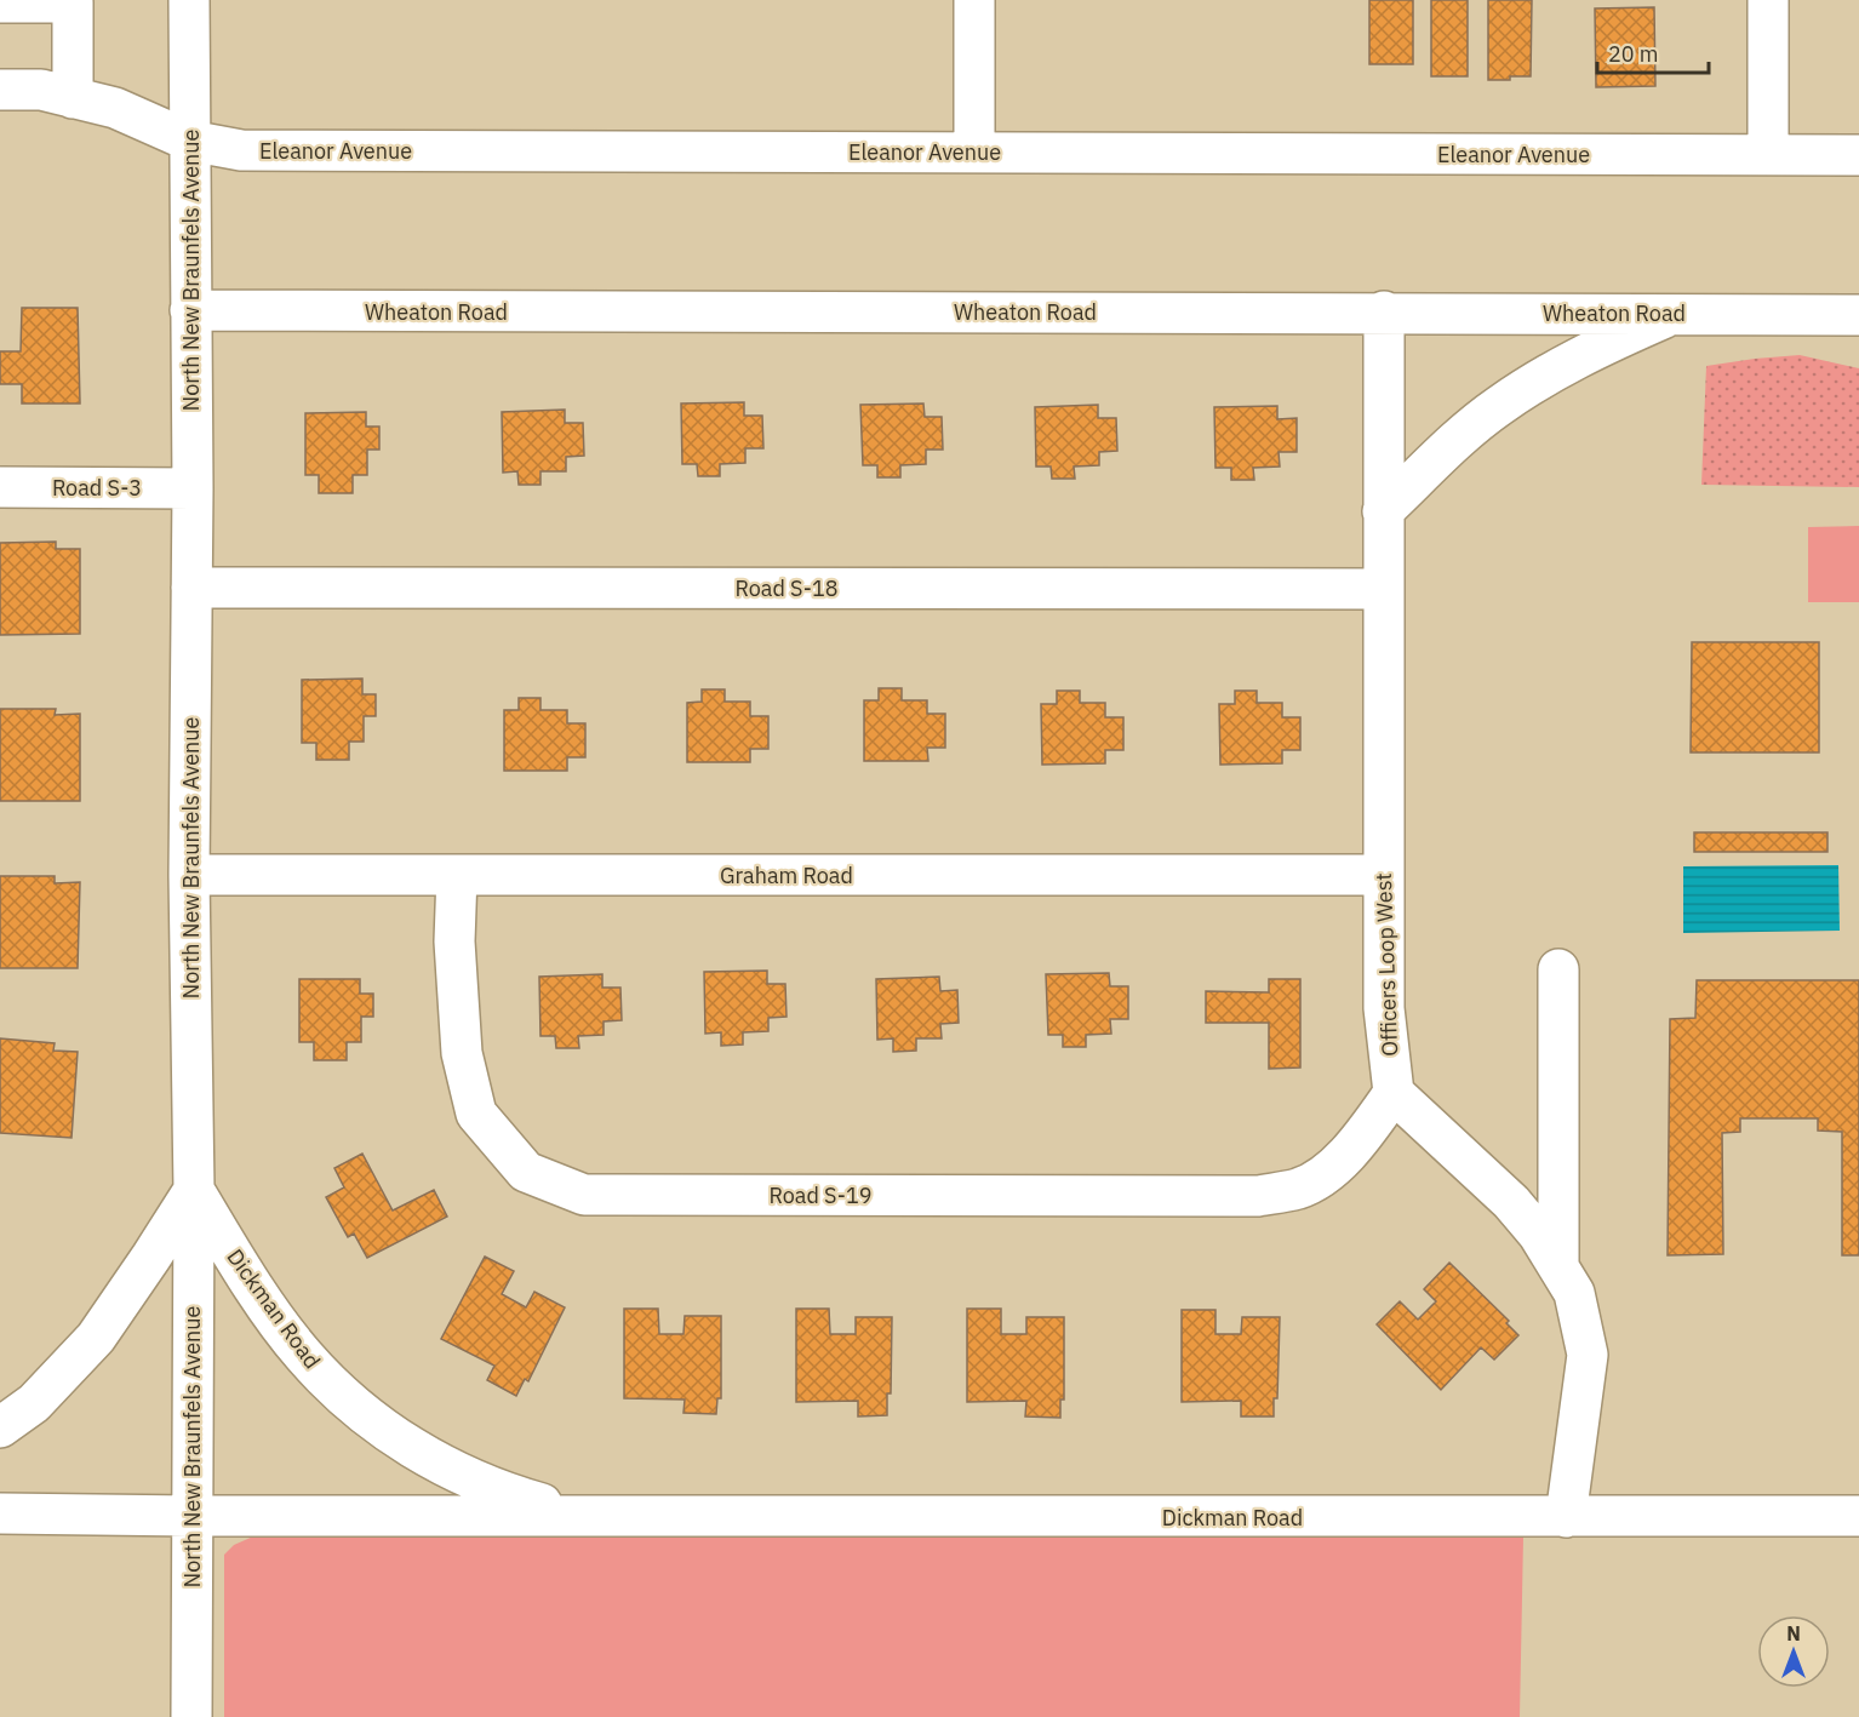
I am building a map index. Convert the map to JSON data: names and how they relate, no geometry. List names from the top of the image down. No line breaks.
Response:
{"streets":{"street":["Eleanor Avenue","North New Braunfels Avenue","Wheaton Road","Road S-3","Road S-18","Graham Road","Officers Loop West","Road S-19","Dickman Road"]},"crossings":[["Eleanor Avenue","North New Braunfels Avenue"],["North New Braunfels Avenue","Wheaton Road"],["North New Braunfels Avenue","Road S-3"],["North New Braunfels Avenue","Road S-18"],["North New Braunfels Avenue","Graham Road"],["North New Braunfels Avenue","Dickman Road"],["Wheaton Road","Officers Loop West"],["Road S-18","Officers Loop West"],["Graham Road","Officers Loop West"],["Graham Road","Road S-19"],["Officers Loop West","Road S-19"]],"scale_bar":"20 m","north":"top"}
